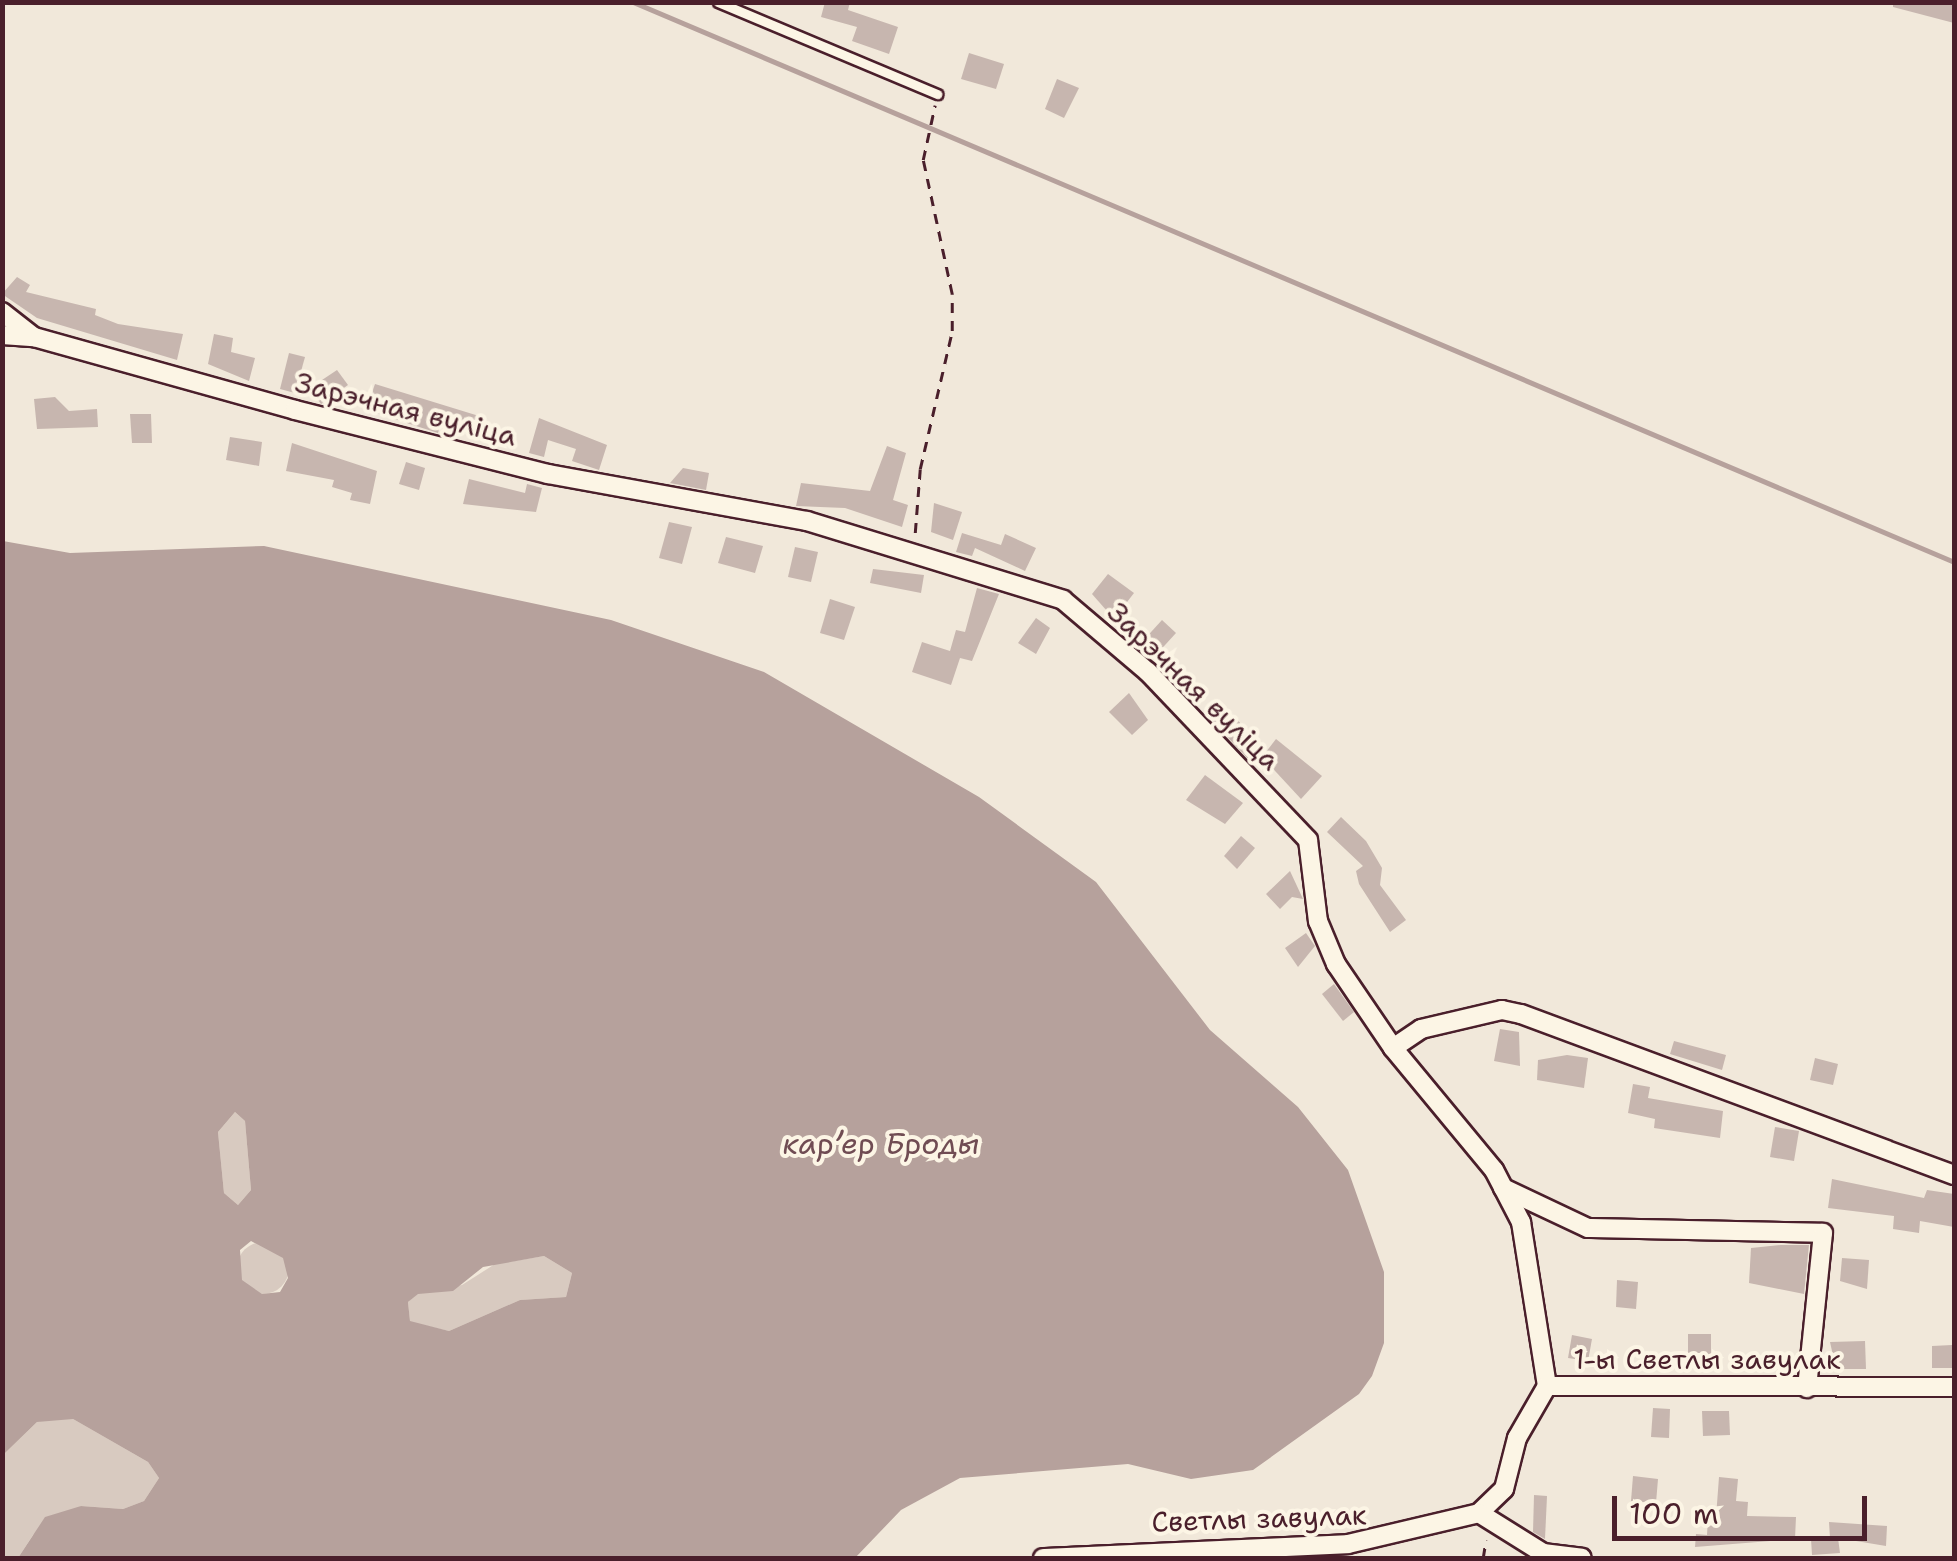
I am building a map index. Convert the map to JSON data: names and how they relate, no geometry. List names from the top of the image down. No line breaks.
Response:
{"streets":{"street":["Зарэчная вуліца","1-ы Светлы завулак","Светлы завулак"]},"crossings":[["1-ы Светлы завулак","Светлы завулак"]],"water":["карʼер Броды"],"scale_bar":"100 m"}
